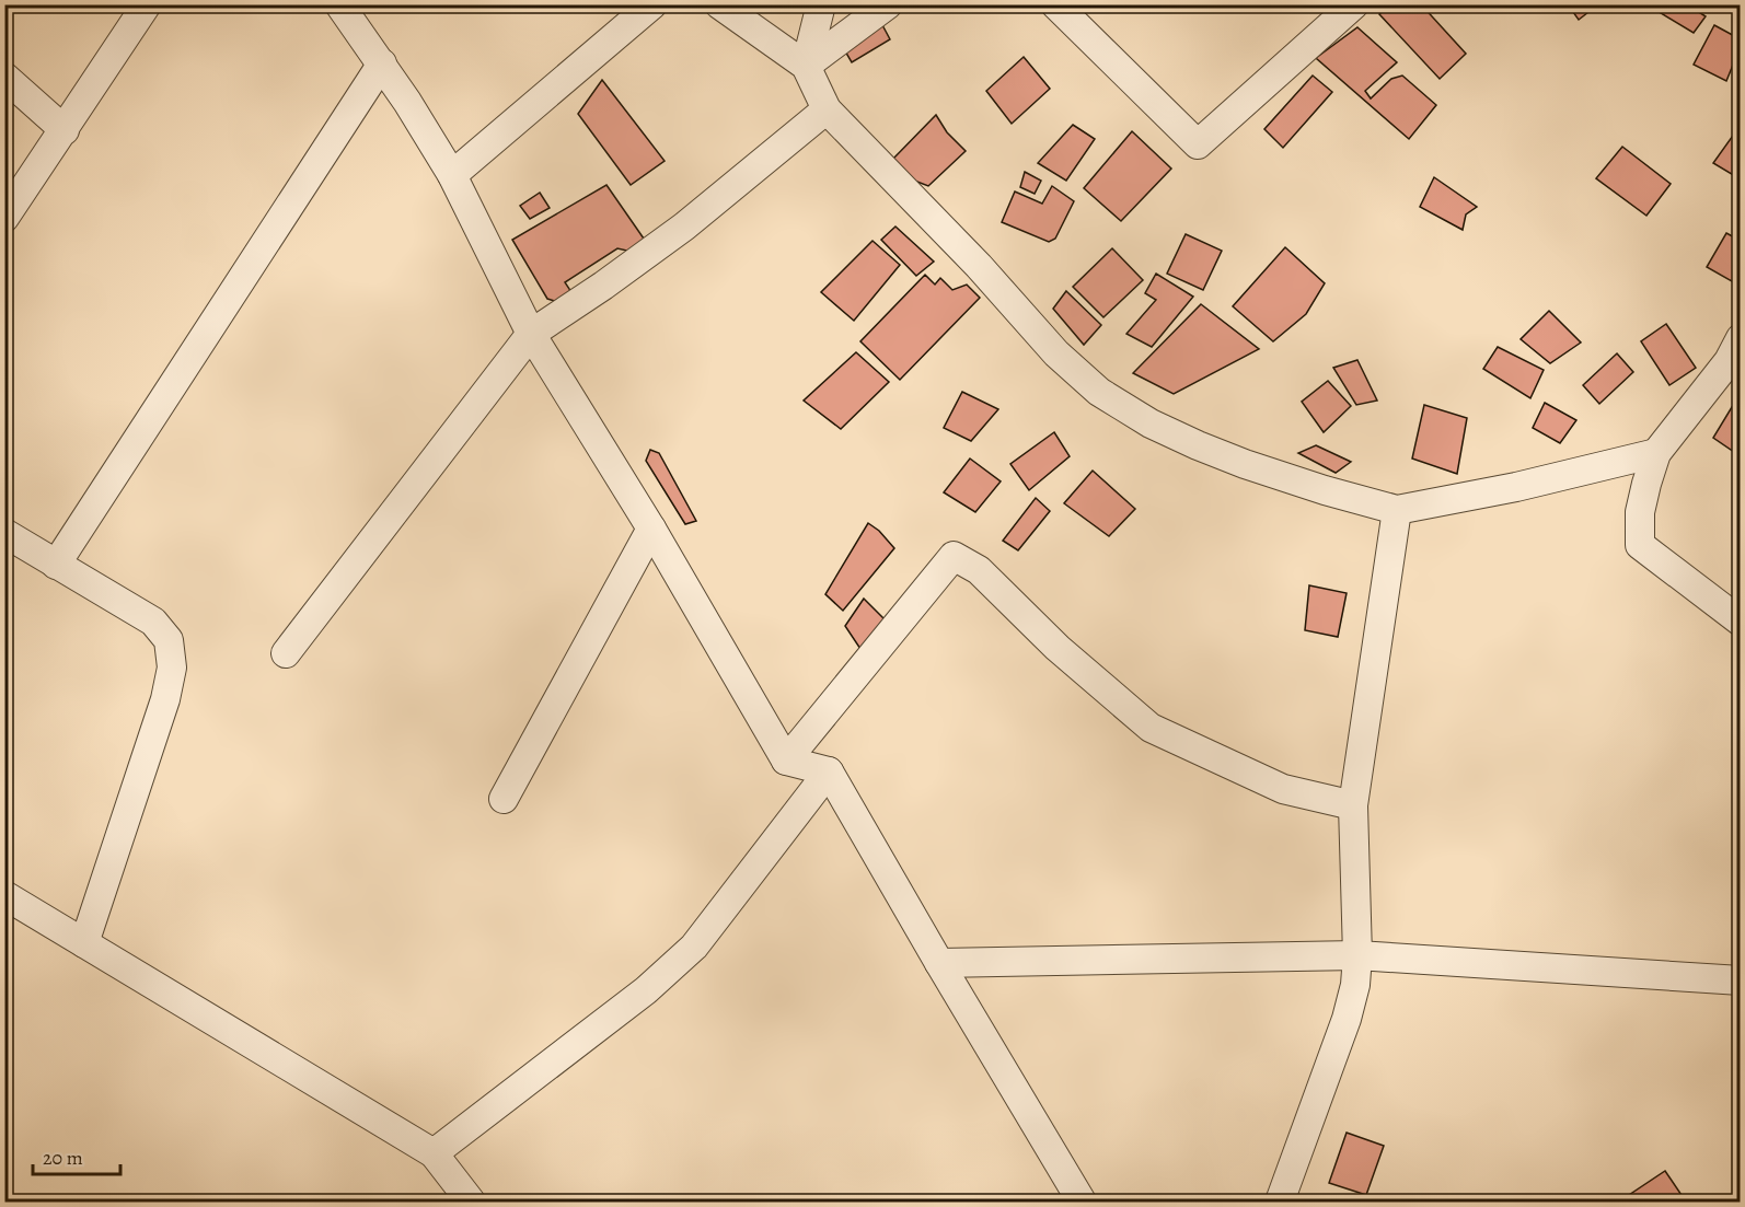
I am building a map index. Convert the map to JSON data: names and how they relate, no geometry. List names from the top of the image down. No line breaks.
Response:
{"scale_bar":"20 m"}
